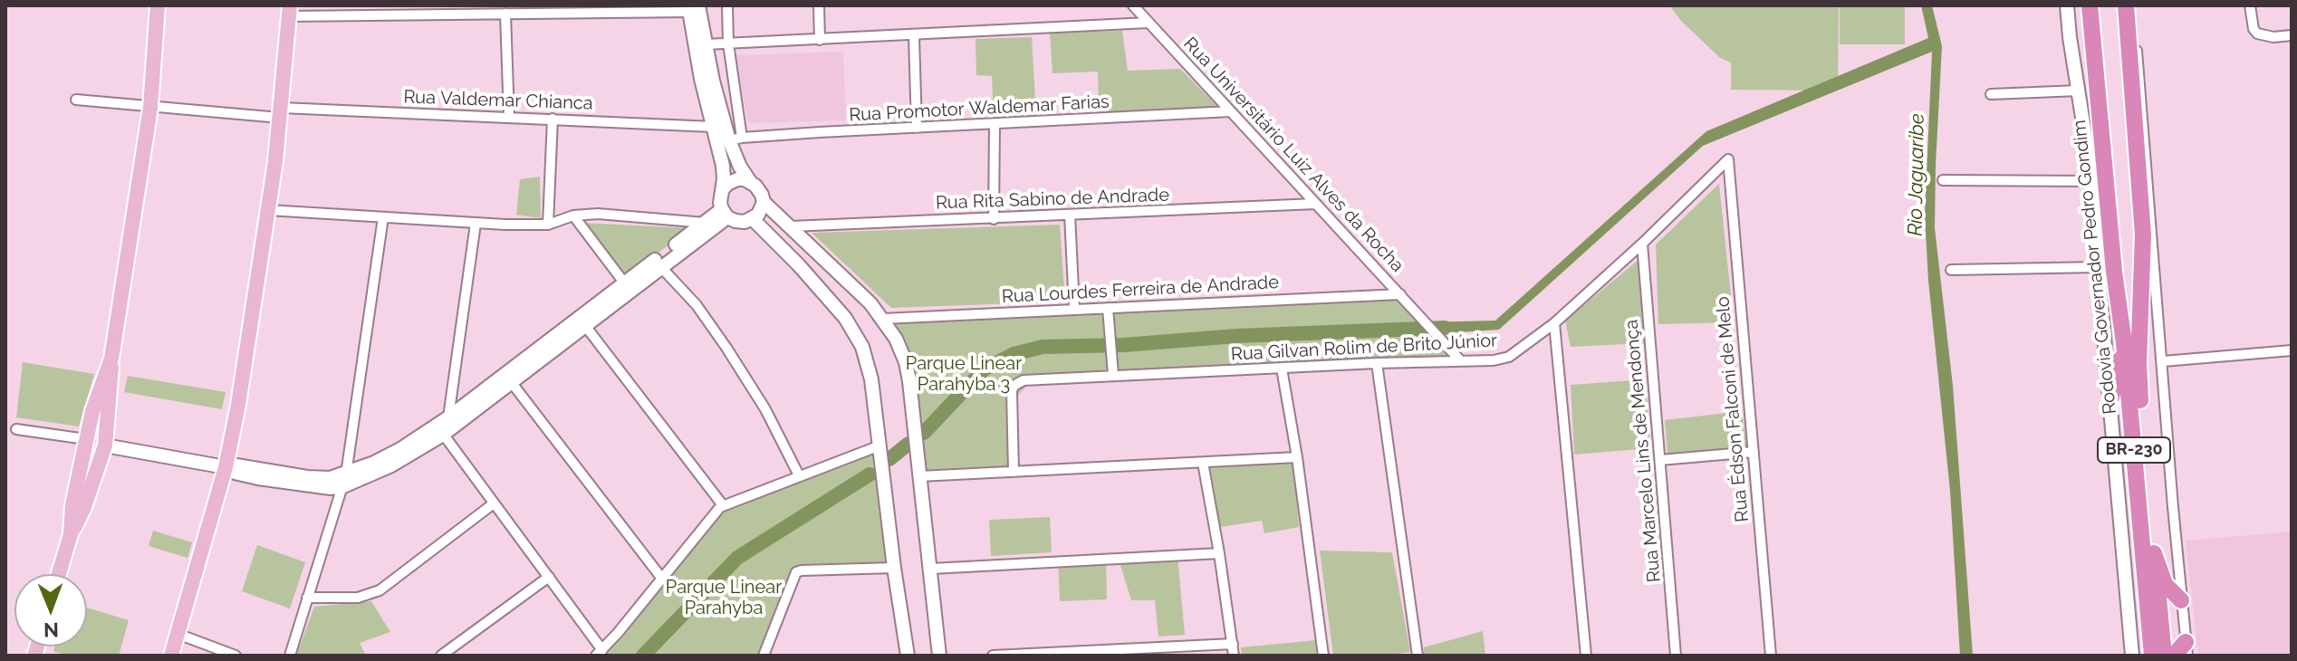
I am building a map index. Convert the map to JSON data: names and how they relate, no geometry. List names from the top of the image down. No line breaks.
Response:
{"streets":{"highway":["Rodovia Governador Pedro Gondim","BR-230"],"street":["Rua Valdemar Chianca","Rua Promotor Waldemar Farias","Rua Universitário Luiz Alves da Rocha","Rua Rita Sabino de Andrade","Rua Lourdes Ferreira de Andrade","Rua Gilvan Rolim de Brito Júnior","Rua Édson Falconi de Melo","Rua Marcelo Lins de Mendonça"]},"crossings":[["Rua Promotor Waldemar Farias","Rua Universitário Luiz Alves da Rocha"],["Rua Universitário Luiz Alves da Rocha","Rua Rita Sabino de Andrade"],["Rua Universitário Luiz Alves da Rocha","Rua Lourdes Ferreira de Andrade"],["Rua Universitário Luiz Alves da Rocha","Rua Gilvan Rolim de Brito Júnior"],["Rua Gilvan Rolim de Brito Júnior","Rua Édson Falconi de Melo"],["Rua Gilvan Rolim de Brito Júnior","Rua Marcelo Lins de Mendonça"]],"water":["Rio Jaguaribe"],"parks":["Parque Linear Parahyba 3","Parque Linear Parahyba"],"north":"bottom"}
